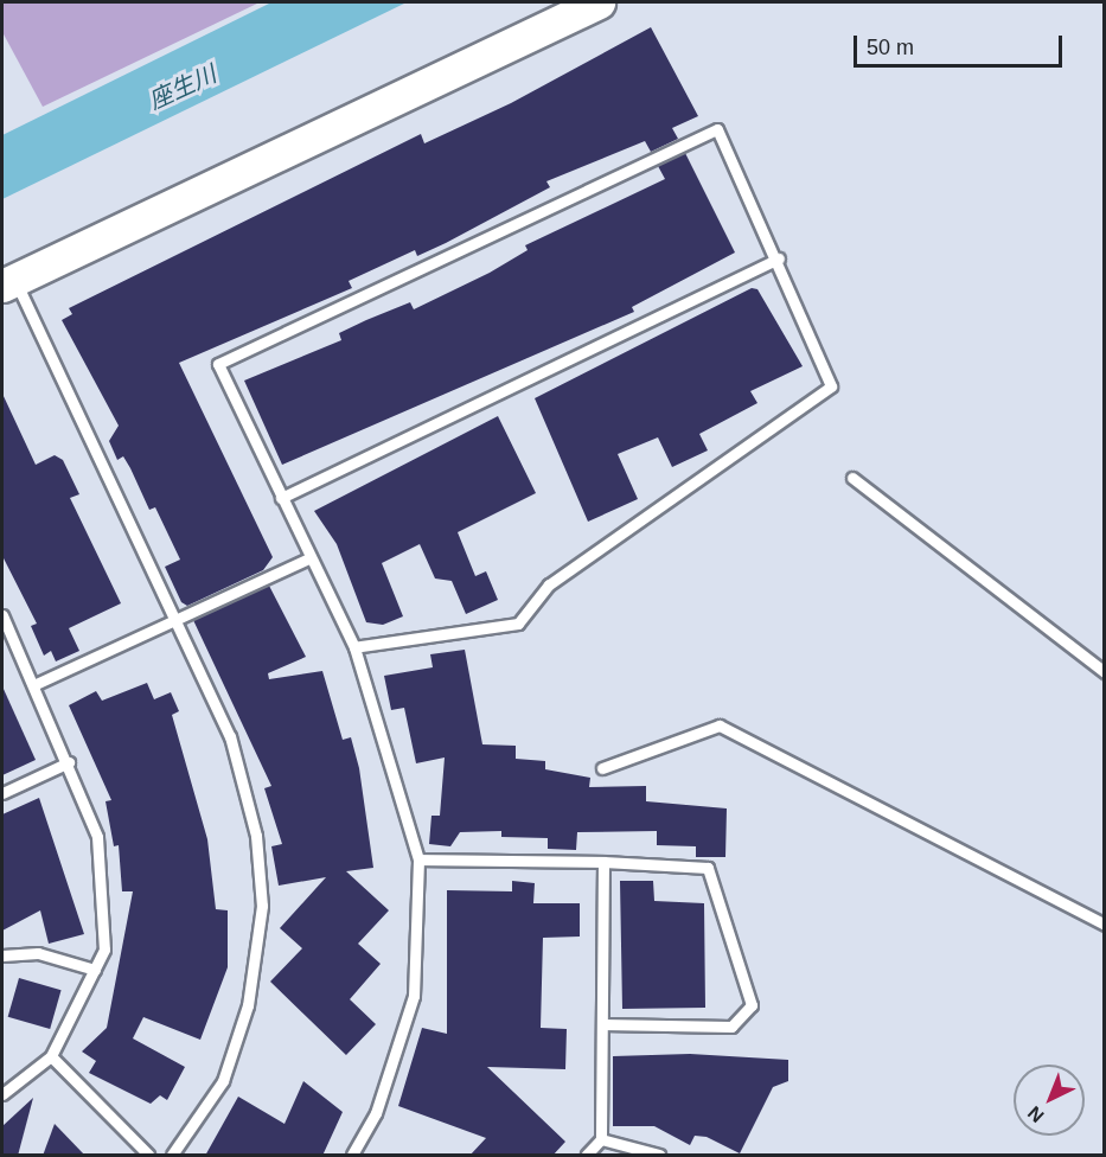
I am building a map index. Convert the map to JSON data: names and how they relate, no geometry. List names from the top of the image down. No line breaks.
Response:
{"water":["座生川"],"scale_bar":"50 m","north":"bottom left"}
